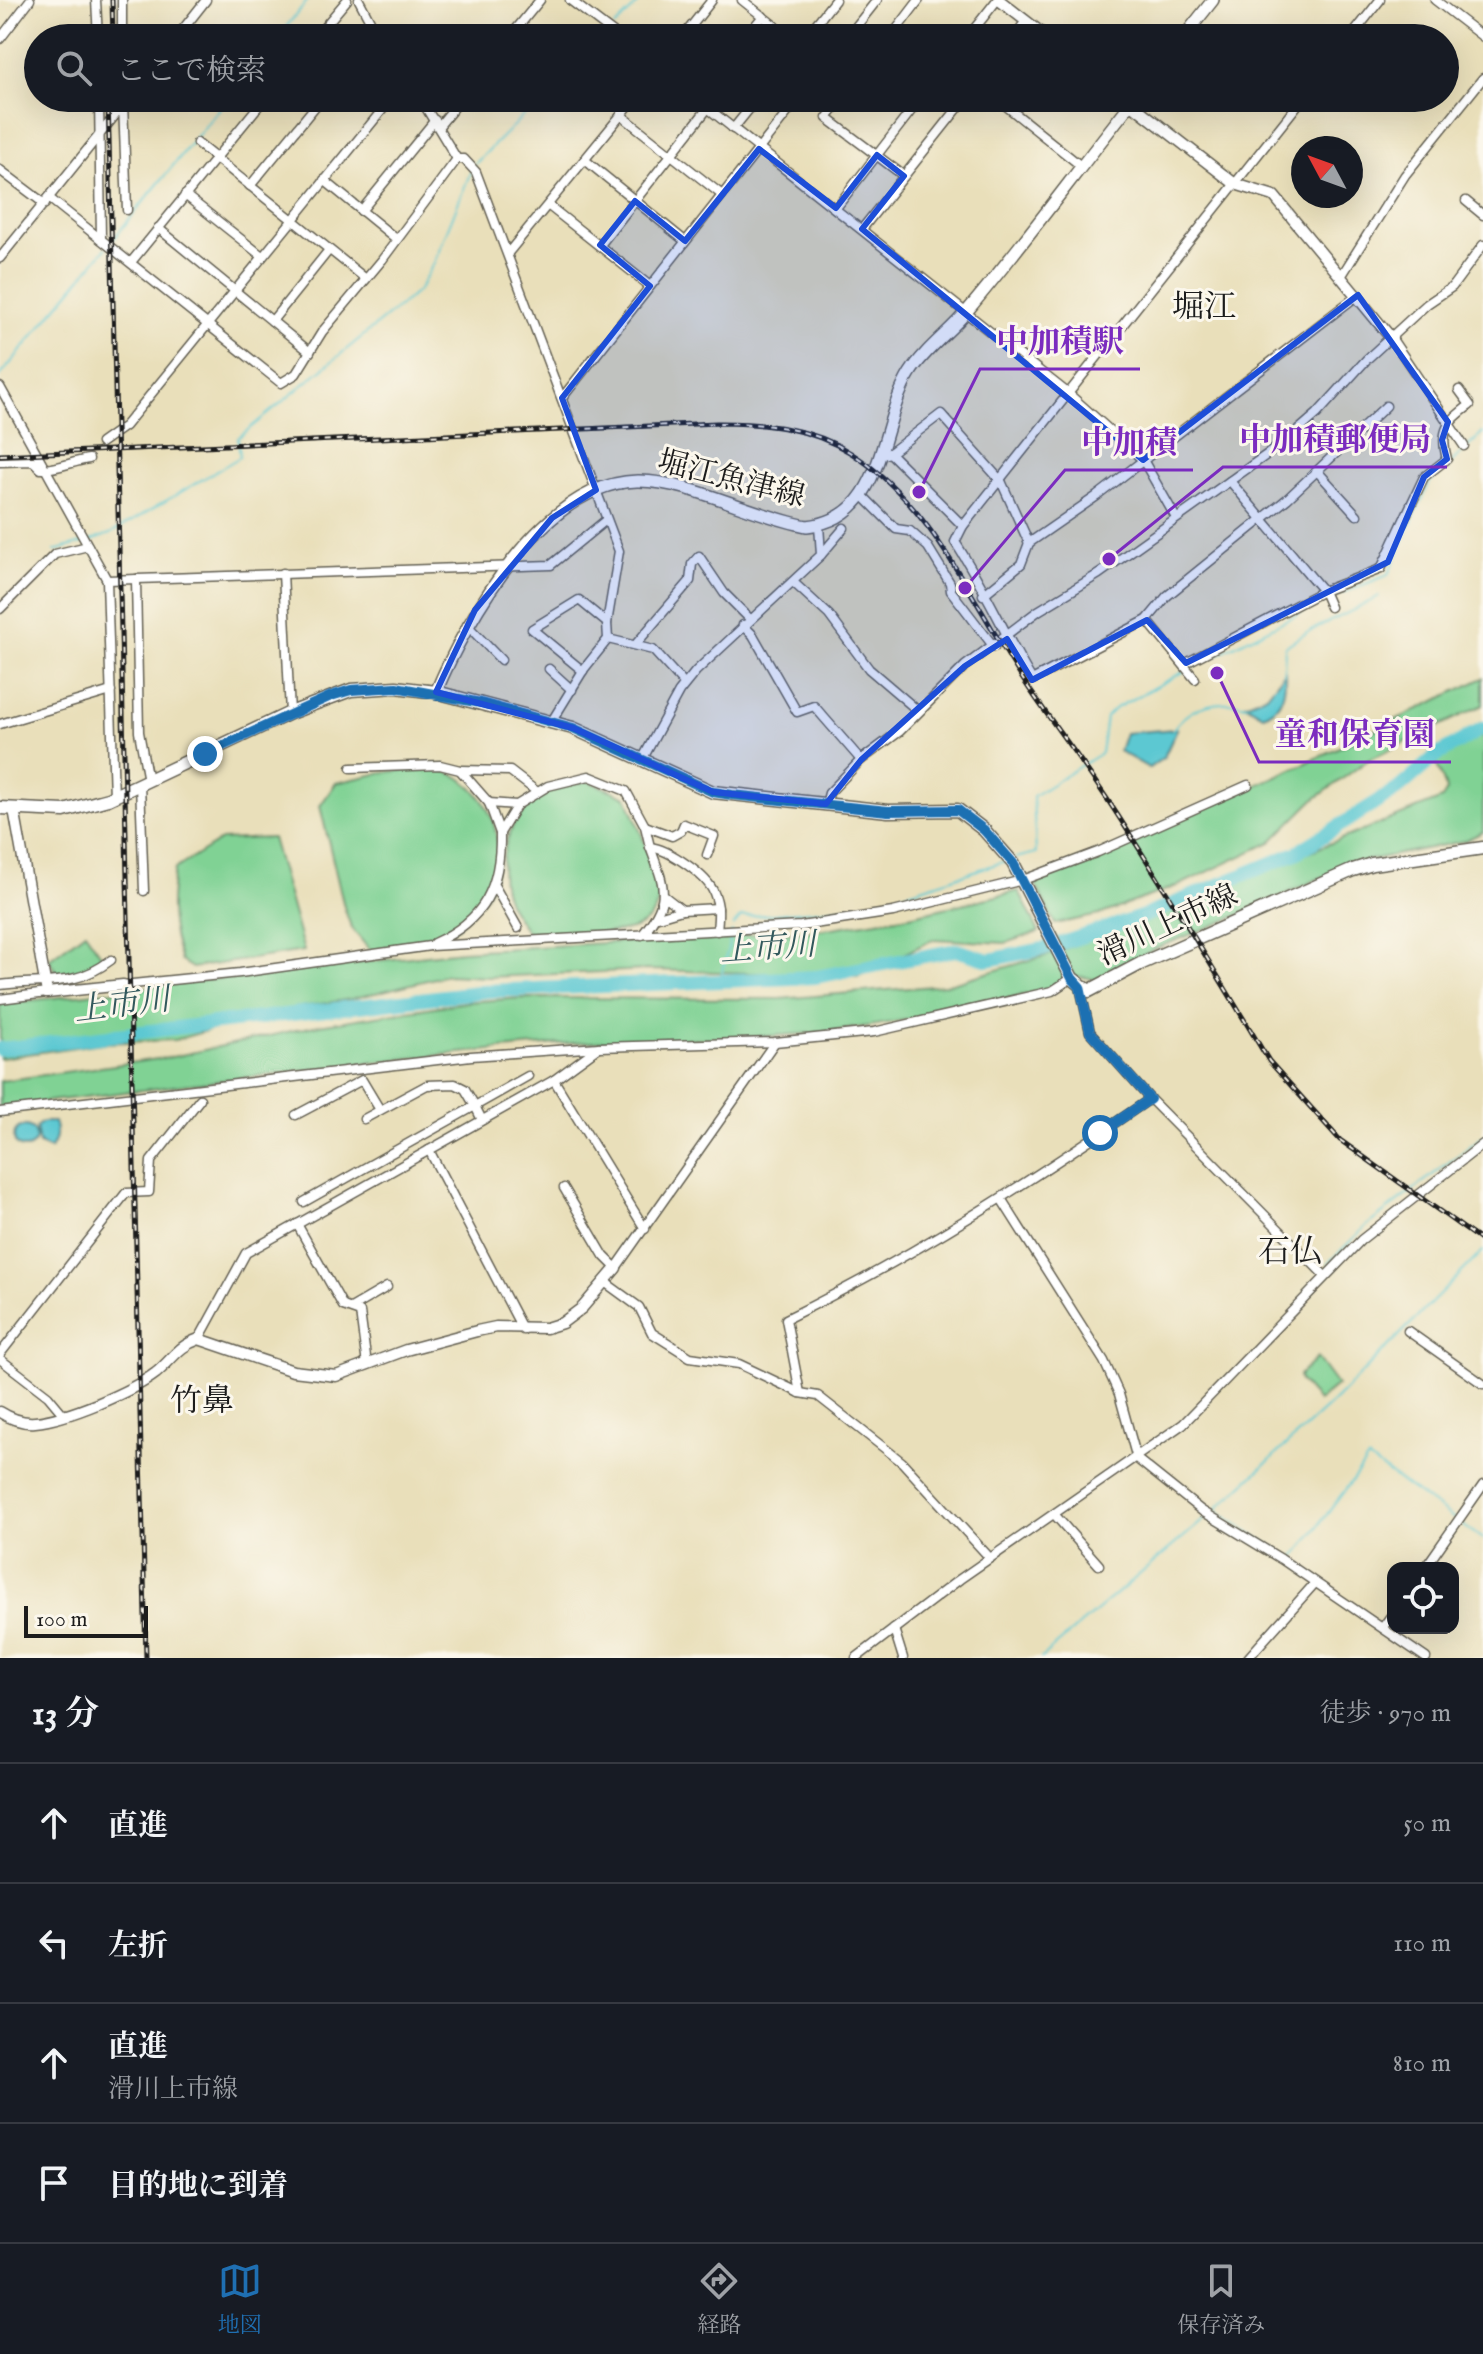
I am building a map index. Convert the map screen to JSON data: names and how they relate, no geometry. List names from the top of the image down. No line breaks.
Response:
{"streets":{"main road":["堀江魚津線","滑川上市線"]},"crossings":[["堀江魚津線","滑川上市線"]],"districts":["堀江","石仏","竹鼻"],"water":["上市川"],"places":["中加積駅","中加積郵便局","中加積","童和保育園"],"scale_bar":"100 m","north":"top left","page":{"search":"ここで検索","scale":"100 m","heading":["13 分","徒歩 · 970 m"],"list":[["直進","50 m"],["左折","110 m"],["直進","滑川上市線","810 m"],"目的地に到着"],"nav":["地図","経路","保存済み"]}}
